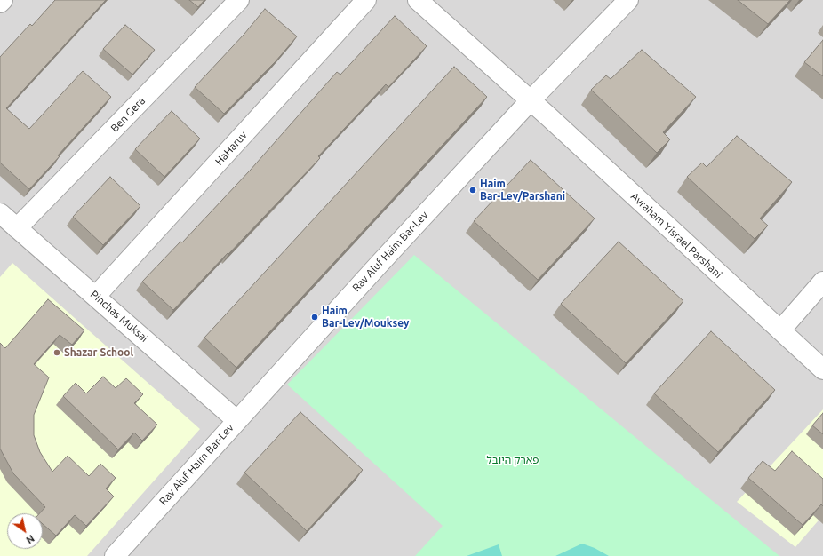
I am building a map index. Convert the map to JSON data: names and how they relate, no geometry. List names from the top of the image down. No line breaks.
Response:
{"streets":{"street":["Ben Gera","HaHaruv","Avraham Yisrael Parshani","Rav Aluf Haim Bar-Lev","Pinchas Muksai"]},"crossings":[["Ben Gera","Pinchas Muksai"],["HaHaruv","Pinchas Muksai"],["Avraham Yisrael Parshani","Rav Aluf Haim Bar-Lev"],["Rav Aluf Haim Bar-Lev","Pinchas Muksai"]],"parks":["פארק היובל"],"places":["Haim Bar-Lev/Parshani","Haim Bar-Lev/Mouksey","Shazar School"],"north":"bottom right"}
